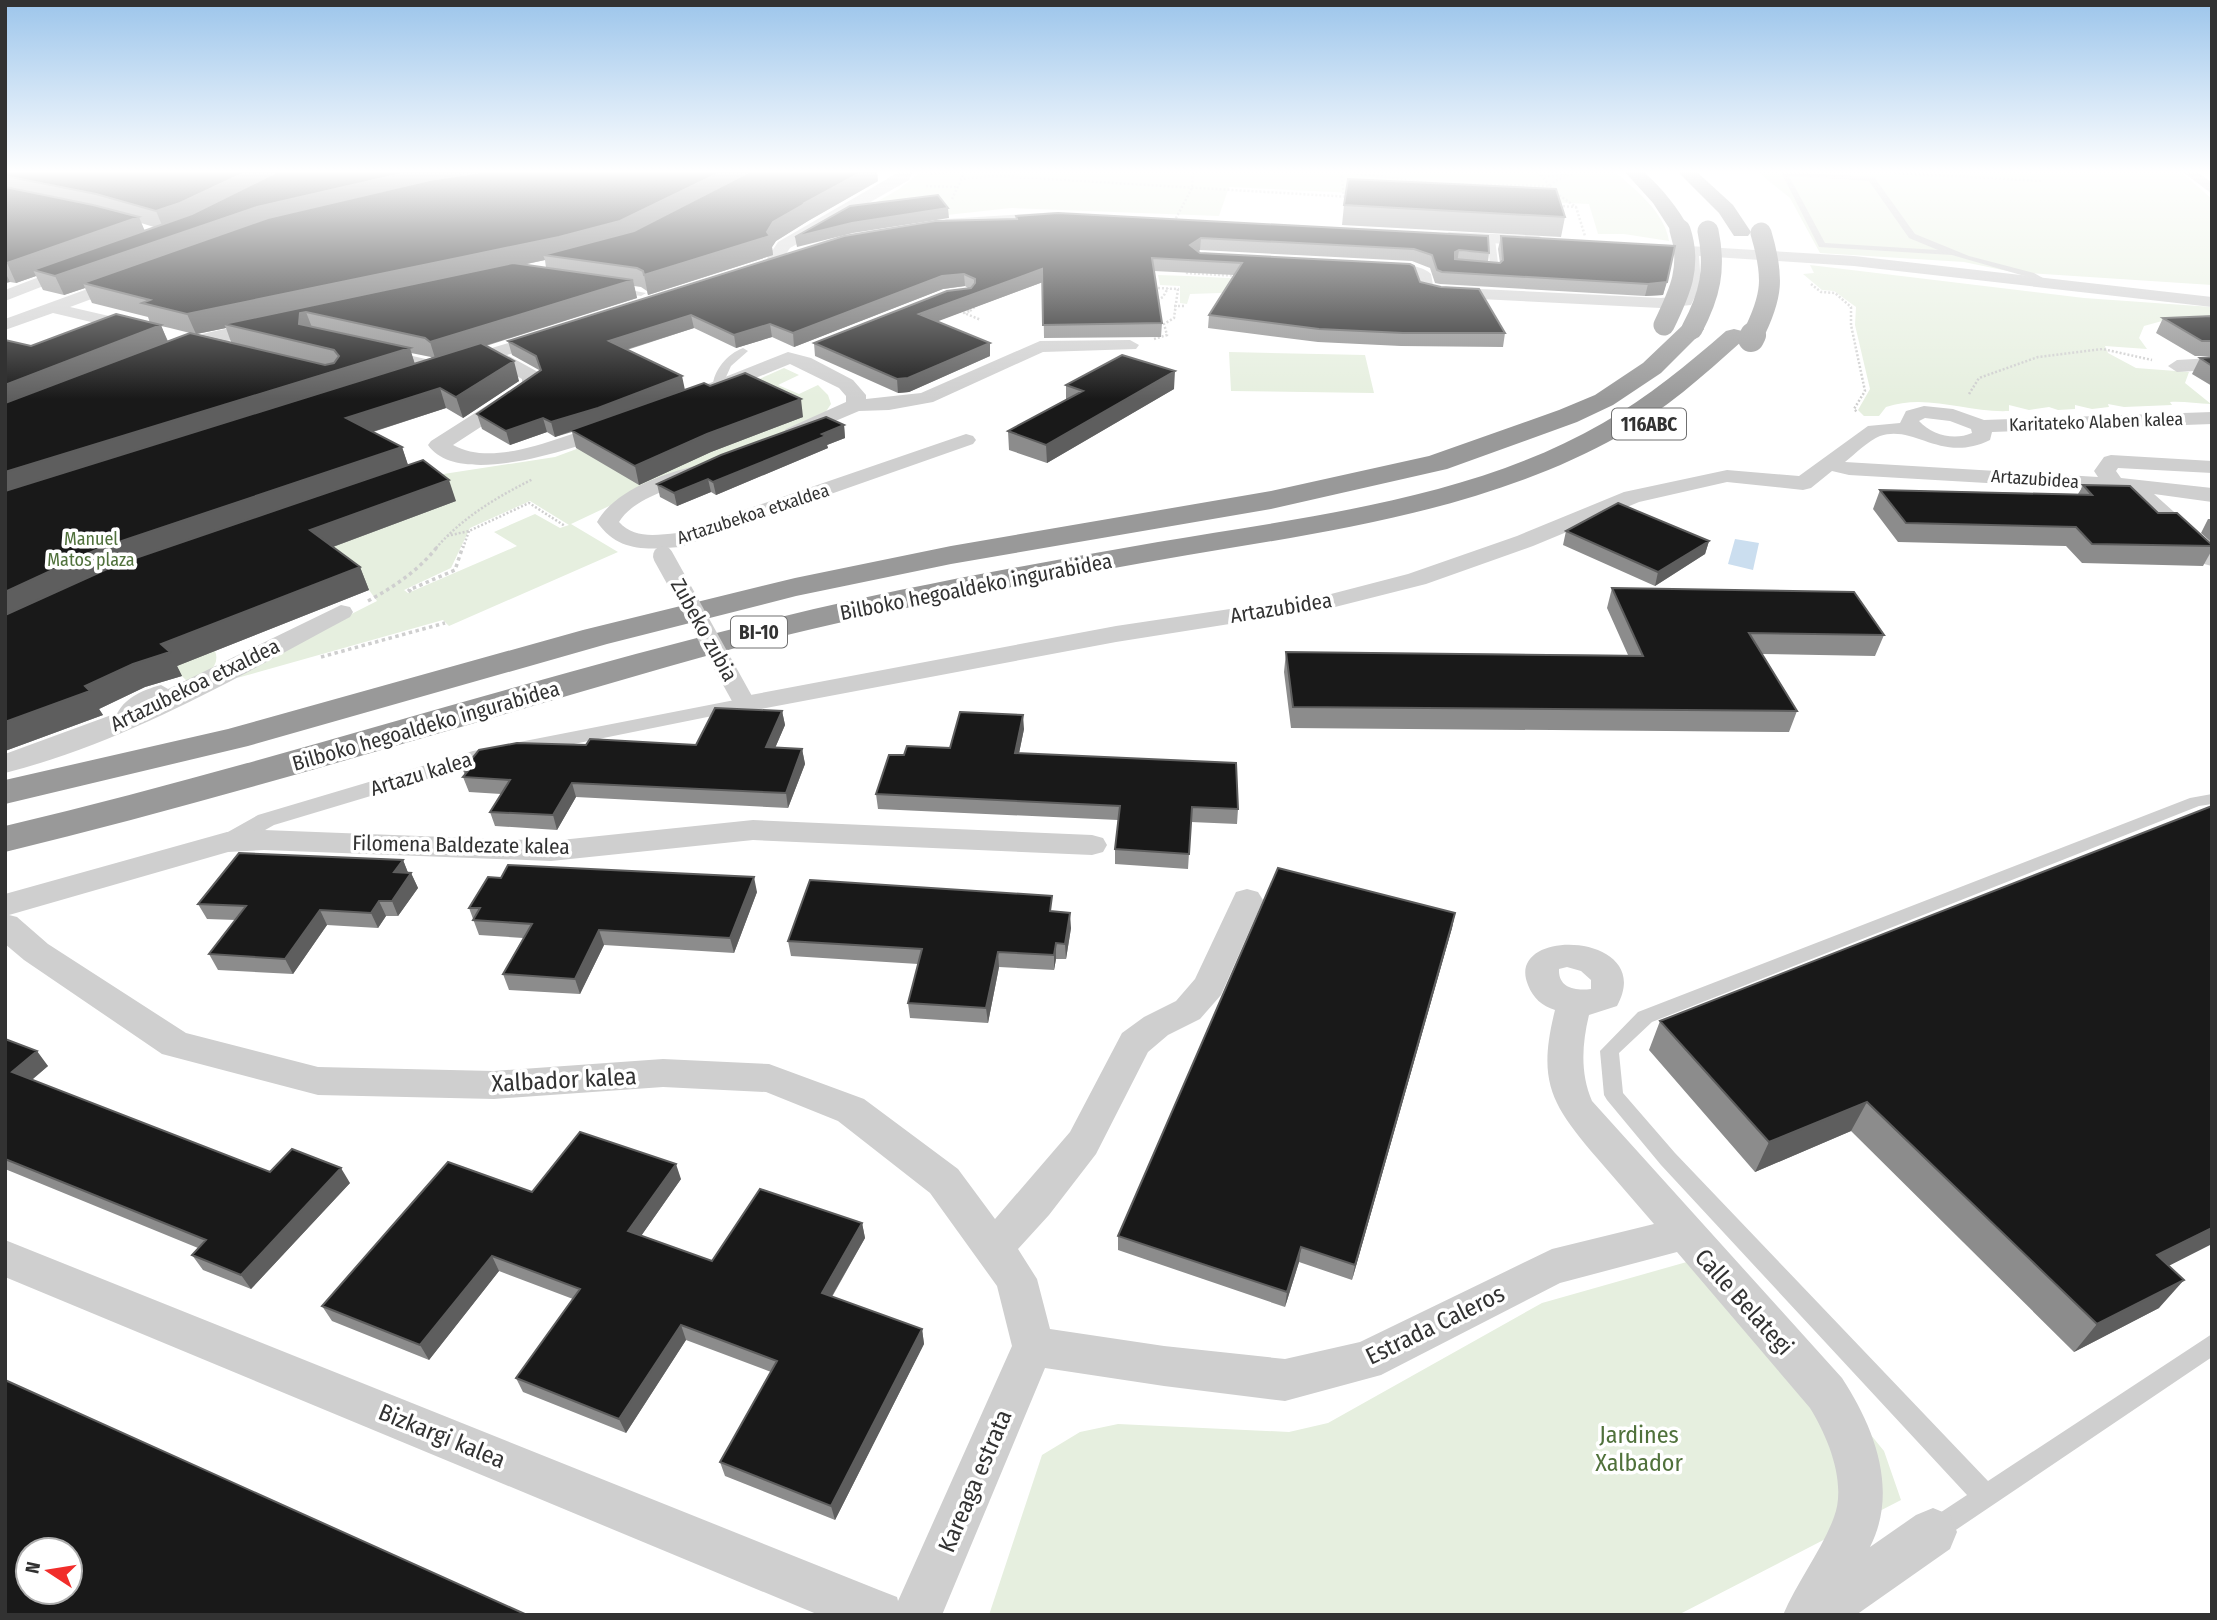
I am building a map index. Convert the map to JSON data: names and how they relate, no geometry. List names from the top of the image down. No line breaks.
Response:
{"streets":{"highway":["116ABC","Bilboko hegoaldeko ingurabidea","BI-10"],"street":["Karitateko Alaben kalea","Artazubidea","Artazubekoa etxaldea","Zubeko zubia","Artazu kalea","Filomena Baldezate kalea","Xalbador kalea","Calle Belategi","Estrada Caleros","Bizkargi kalea","Kareaga estrata"]},"crossings":[["116ABC","Bilboko hegoaldeko ingurabidea"],["Artazubidea","Zubeko zubia"],["Artazubidea","Artazu kalea"],["Zubeko zubia","Artazu kalea"],["Artazu kalea","Filomena Baldezate kalea"],["Xalbador kalea","Estrada Caleros"],["Xalbador kalea","Kareaga estrata"],["Estrada Caleros","Kareaga estrata"]],"parks":["Manuel Matos plaza","Jardines Xalbador"],"north":"left"}
